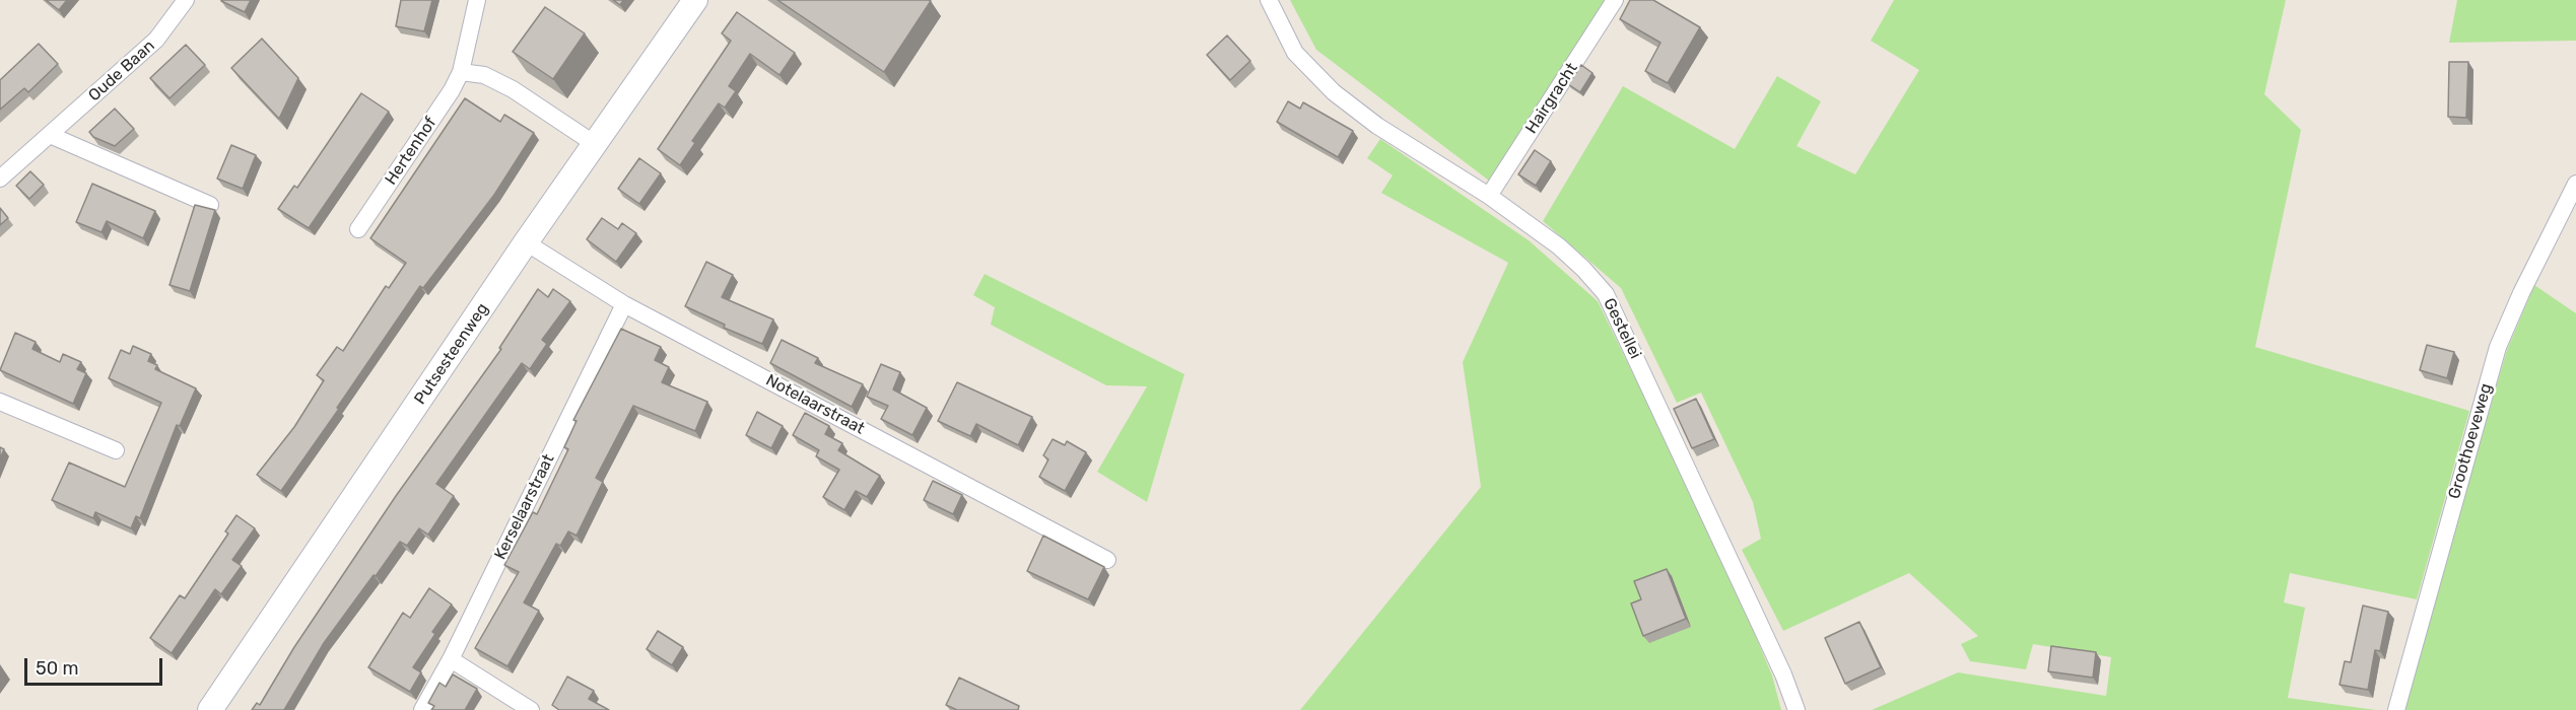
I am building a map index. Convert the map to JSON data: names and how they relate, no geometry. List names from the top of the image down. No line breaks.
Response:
{"streets":{"main road":["Putsesteenweg"],"street":["Oude Baan","Hairgracht","Hertenhof","Gestellei","Notelaarstraat","Groothoeveweg","Kerselaarstraat"]},"crossings":[["Hairgracht","Gestellei"],["Putsesteenweg","Notelaarstraat"],["Notelaarstraat","Kerselaarstraat"]],"scale_bar":"50 m"}
